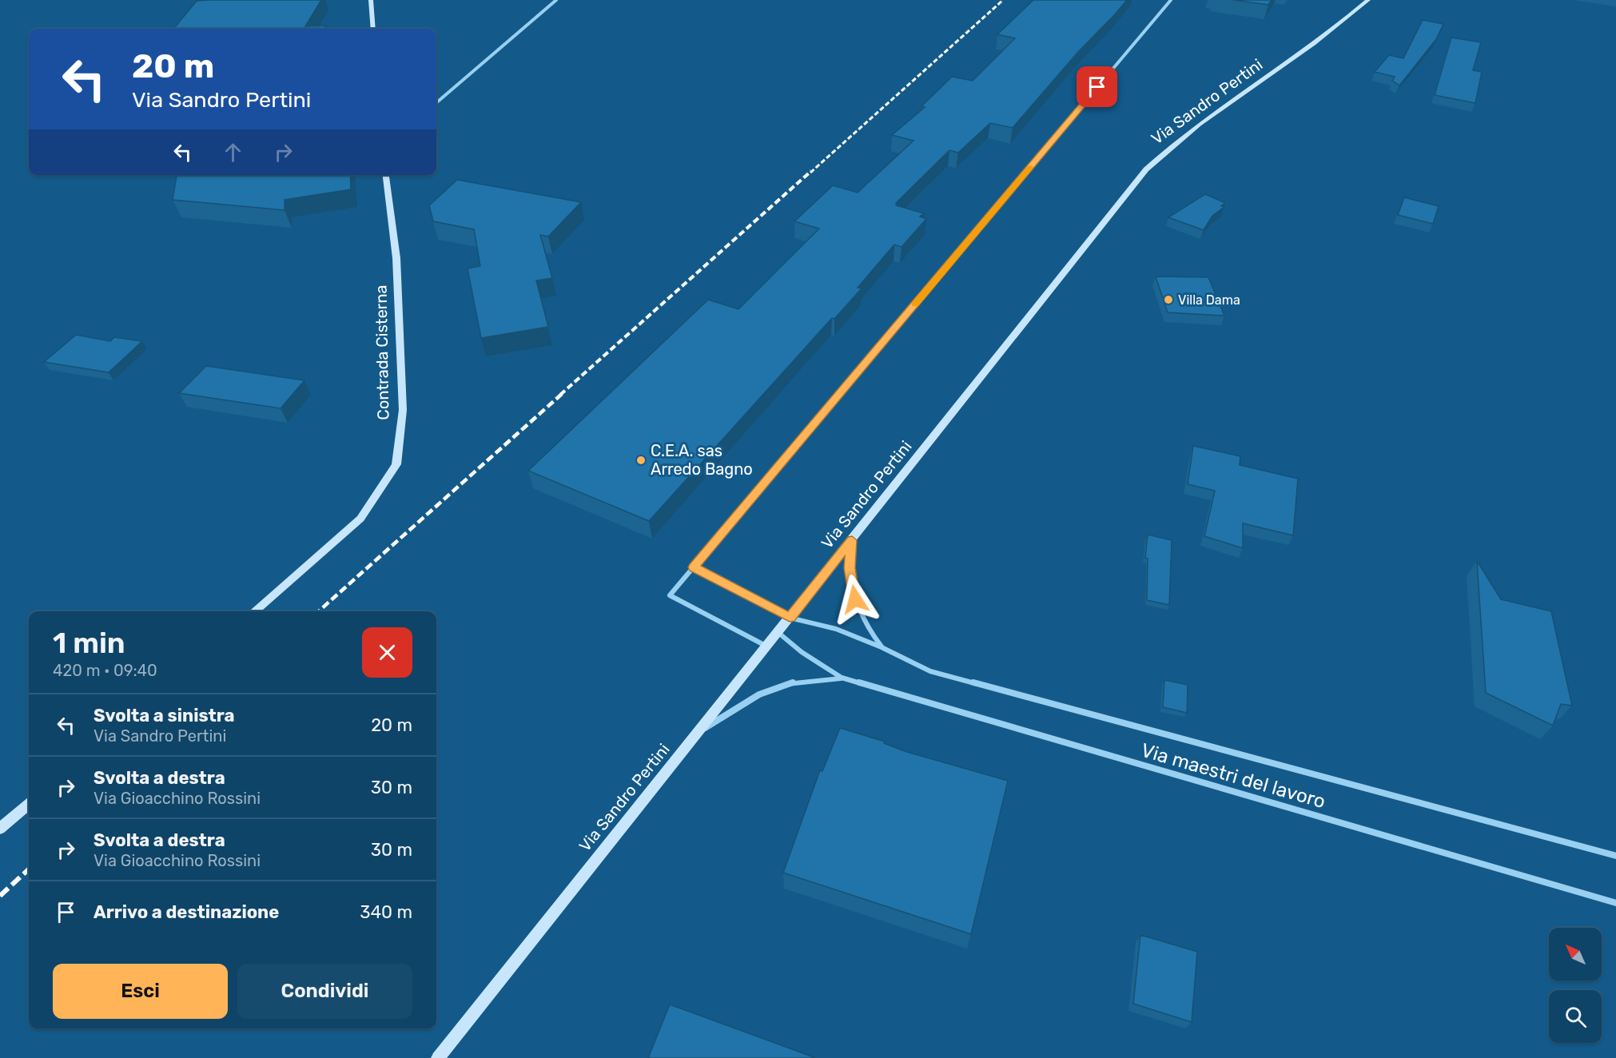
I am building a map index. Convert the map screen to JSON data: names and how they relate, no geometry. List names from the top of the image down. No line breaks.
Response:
{"streets":{"main road":["Via Sandro Pertini","Contrada Cisterna"],"street":["Via maestri del lavoro"]},"crossings":[["Via Sandro Pertini","Via maestri del lavoro"]],"places":["Villa Dama","C.E.A. sas Arredo Bagno"],"north":"top left","page":{"turn":["20 m","Via Sandro Pertini"],"heading":["1 min","420 m · 09:40"],"list":[{"name":"Svolta a sinistra","note":"Via Sandro Pertini","value":"20 m"},{"name":"Svolta a destra","note":"Via Gioacchino Rossini","value":"30 m"},{"name":"Svolta a destra","note":"Via Gioacchino Rossini","value":"30 m"},{"name":"Arrivo a destinazione","value":"340 m"}],"buttons":["Esci","Condividi"]}}
